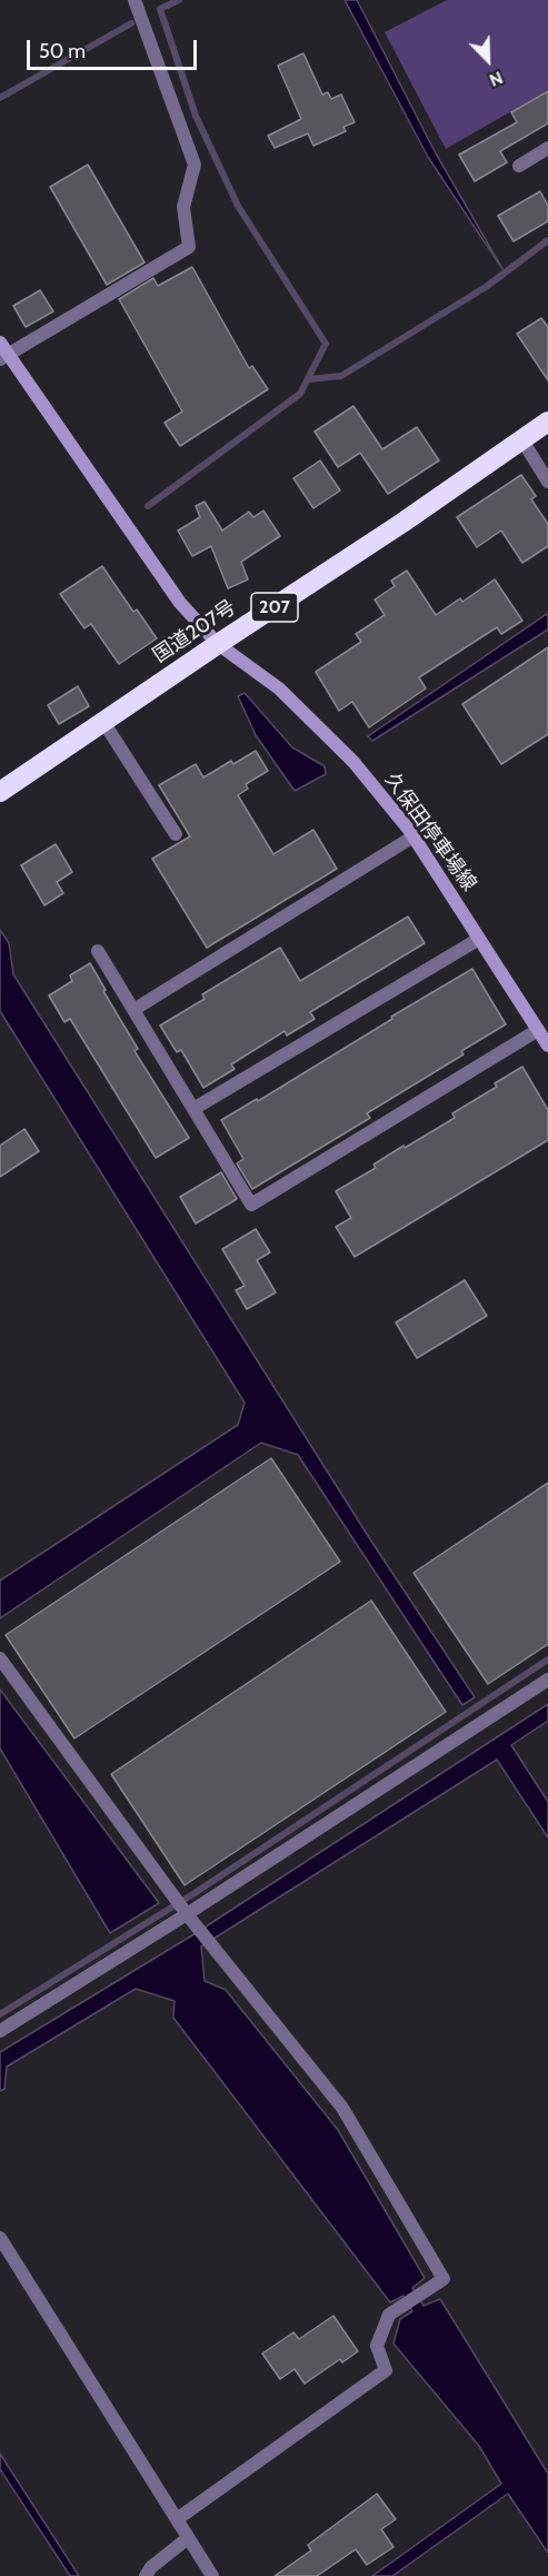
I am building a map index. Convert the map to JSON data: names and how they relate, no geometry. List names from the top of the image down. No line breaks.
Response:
{"streets":{"highway":["207","国道207号"],"main road":["久保田停車場線"]},"crossings":[["国道207号","久保田停車場線"]],"scale_bar":"50 m","north":"bottom right"}
